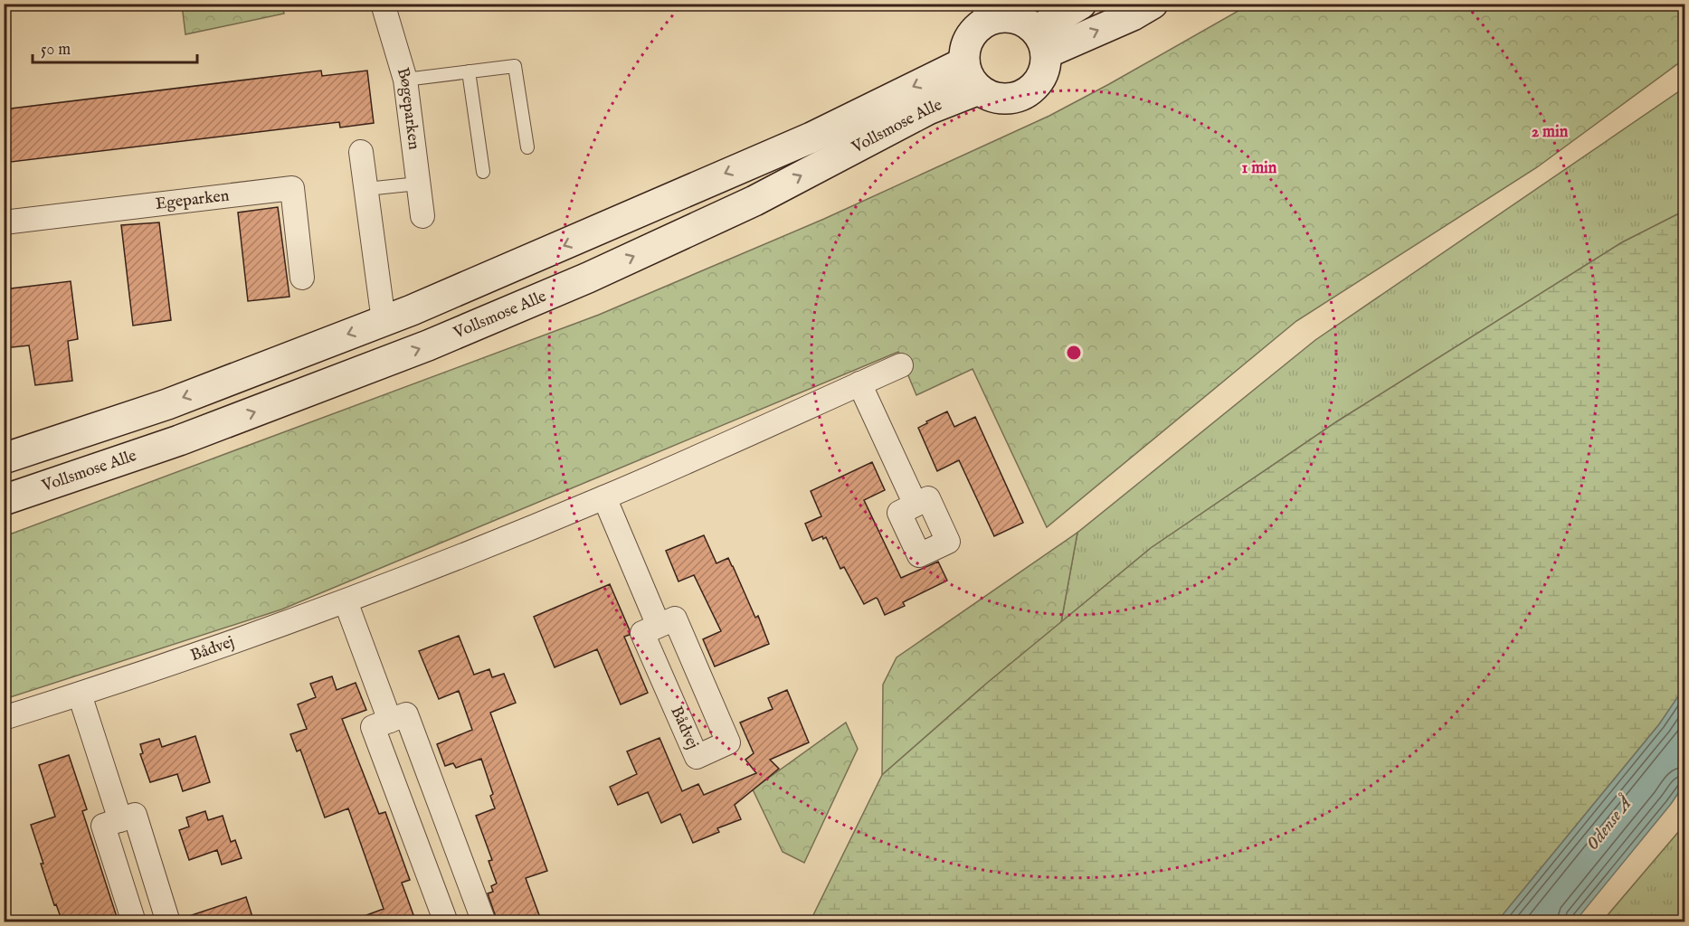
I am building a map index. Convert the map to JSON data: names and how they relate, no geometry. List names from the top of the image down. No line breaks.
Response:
{"streets":{"street":["Bøgeparken","Vollsmose Alle","Egeparken","Bådvej"]},"water":["Odense Å"],"scale_bar":"50 m","rings":["2 min","1 min"]}
